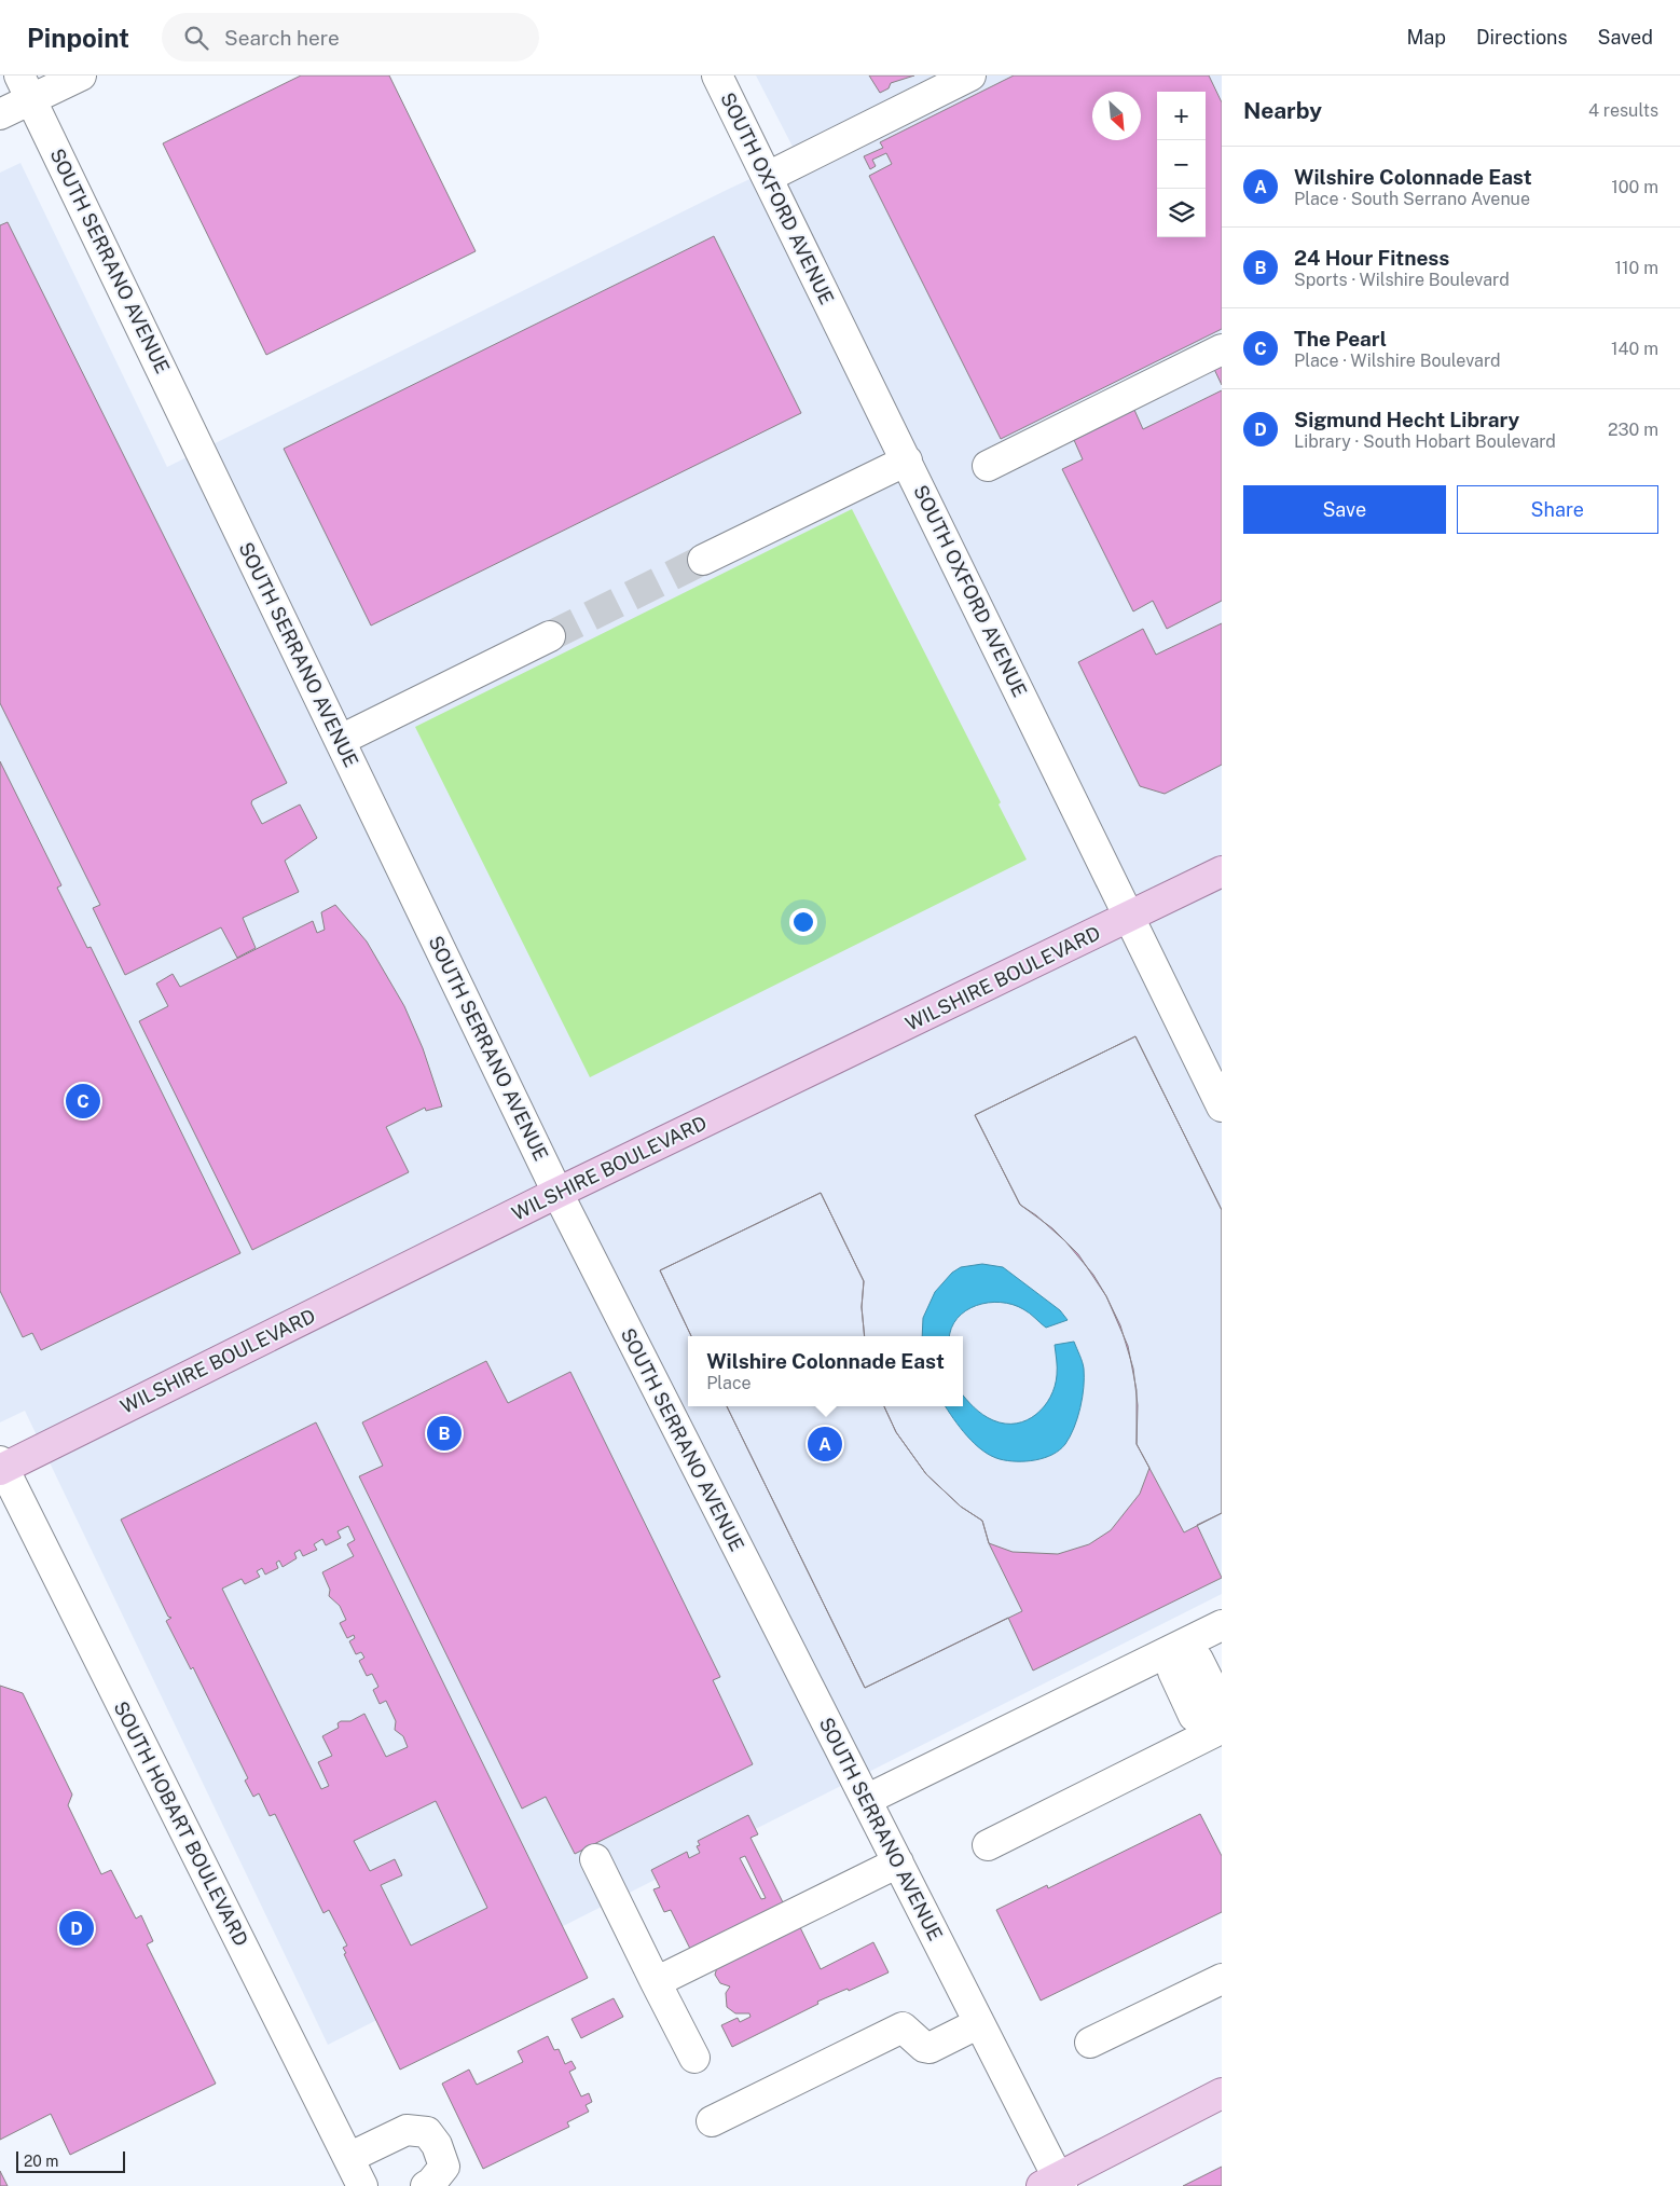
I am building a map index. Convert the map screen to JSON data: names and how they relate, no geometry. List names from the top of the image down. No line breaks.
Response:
{"streets":{"main road":["WILSHIRE BOULEVARD"],"street":["SOUTH OXFORD AVENUE","SOUTH SERRANO AVENUE","SOUTH HOBART BOULEVARD"]},"crossings":[["SOUTH OXFORD AVENUE","WILSHIRE BOULEVARD"],["SOUTH SERRANO AVENUE","WILSHIRE BOULEVARD"],["WILSHIRE BOULEVARD","SOUTH HOBART BOULEVARD"]],"scale_bar":"20 m","north":"bottom right","page":{"header":"Pinpoint","search":"Search here","nav":["Map","Directions","Saved"],"heading":["Nearby","4 results"],"map_buttons":["+","−"],"list":[{"mark":"A","name":"Wilshire Colonnade East","note":"Place · South Serrano Avenue","value":"100 m"},{"mark":"B","name":"24 Hour Fitness","note":"Sports · Wilshire Boulevard","value":"110 m"},{"mark":"C","name":"The Pearl","note":"Place · Wilshire Boulevard","value":"140 m"},{"mark":"D","name":"Sigmund Hecht Library","note":"Library · South Hobart Boulevard","value":"230 m"}],"buttons":["Save","Share"],"pins":["C","B","A","D"],"popup":["Wilshire Colonnade East","Place"],"scale":"20 m"}}
